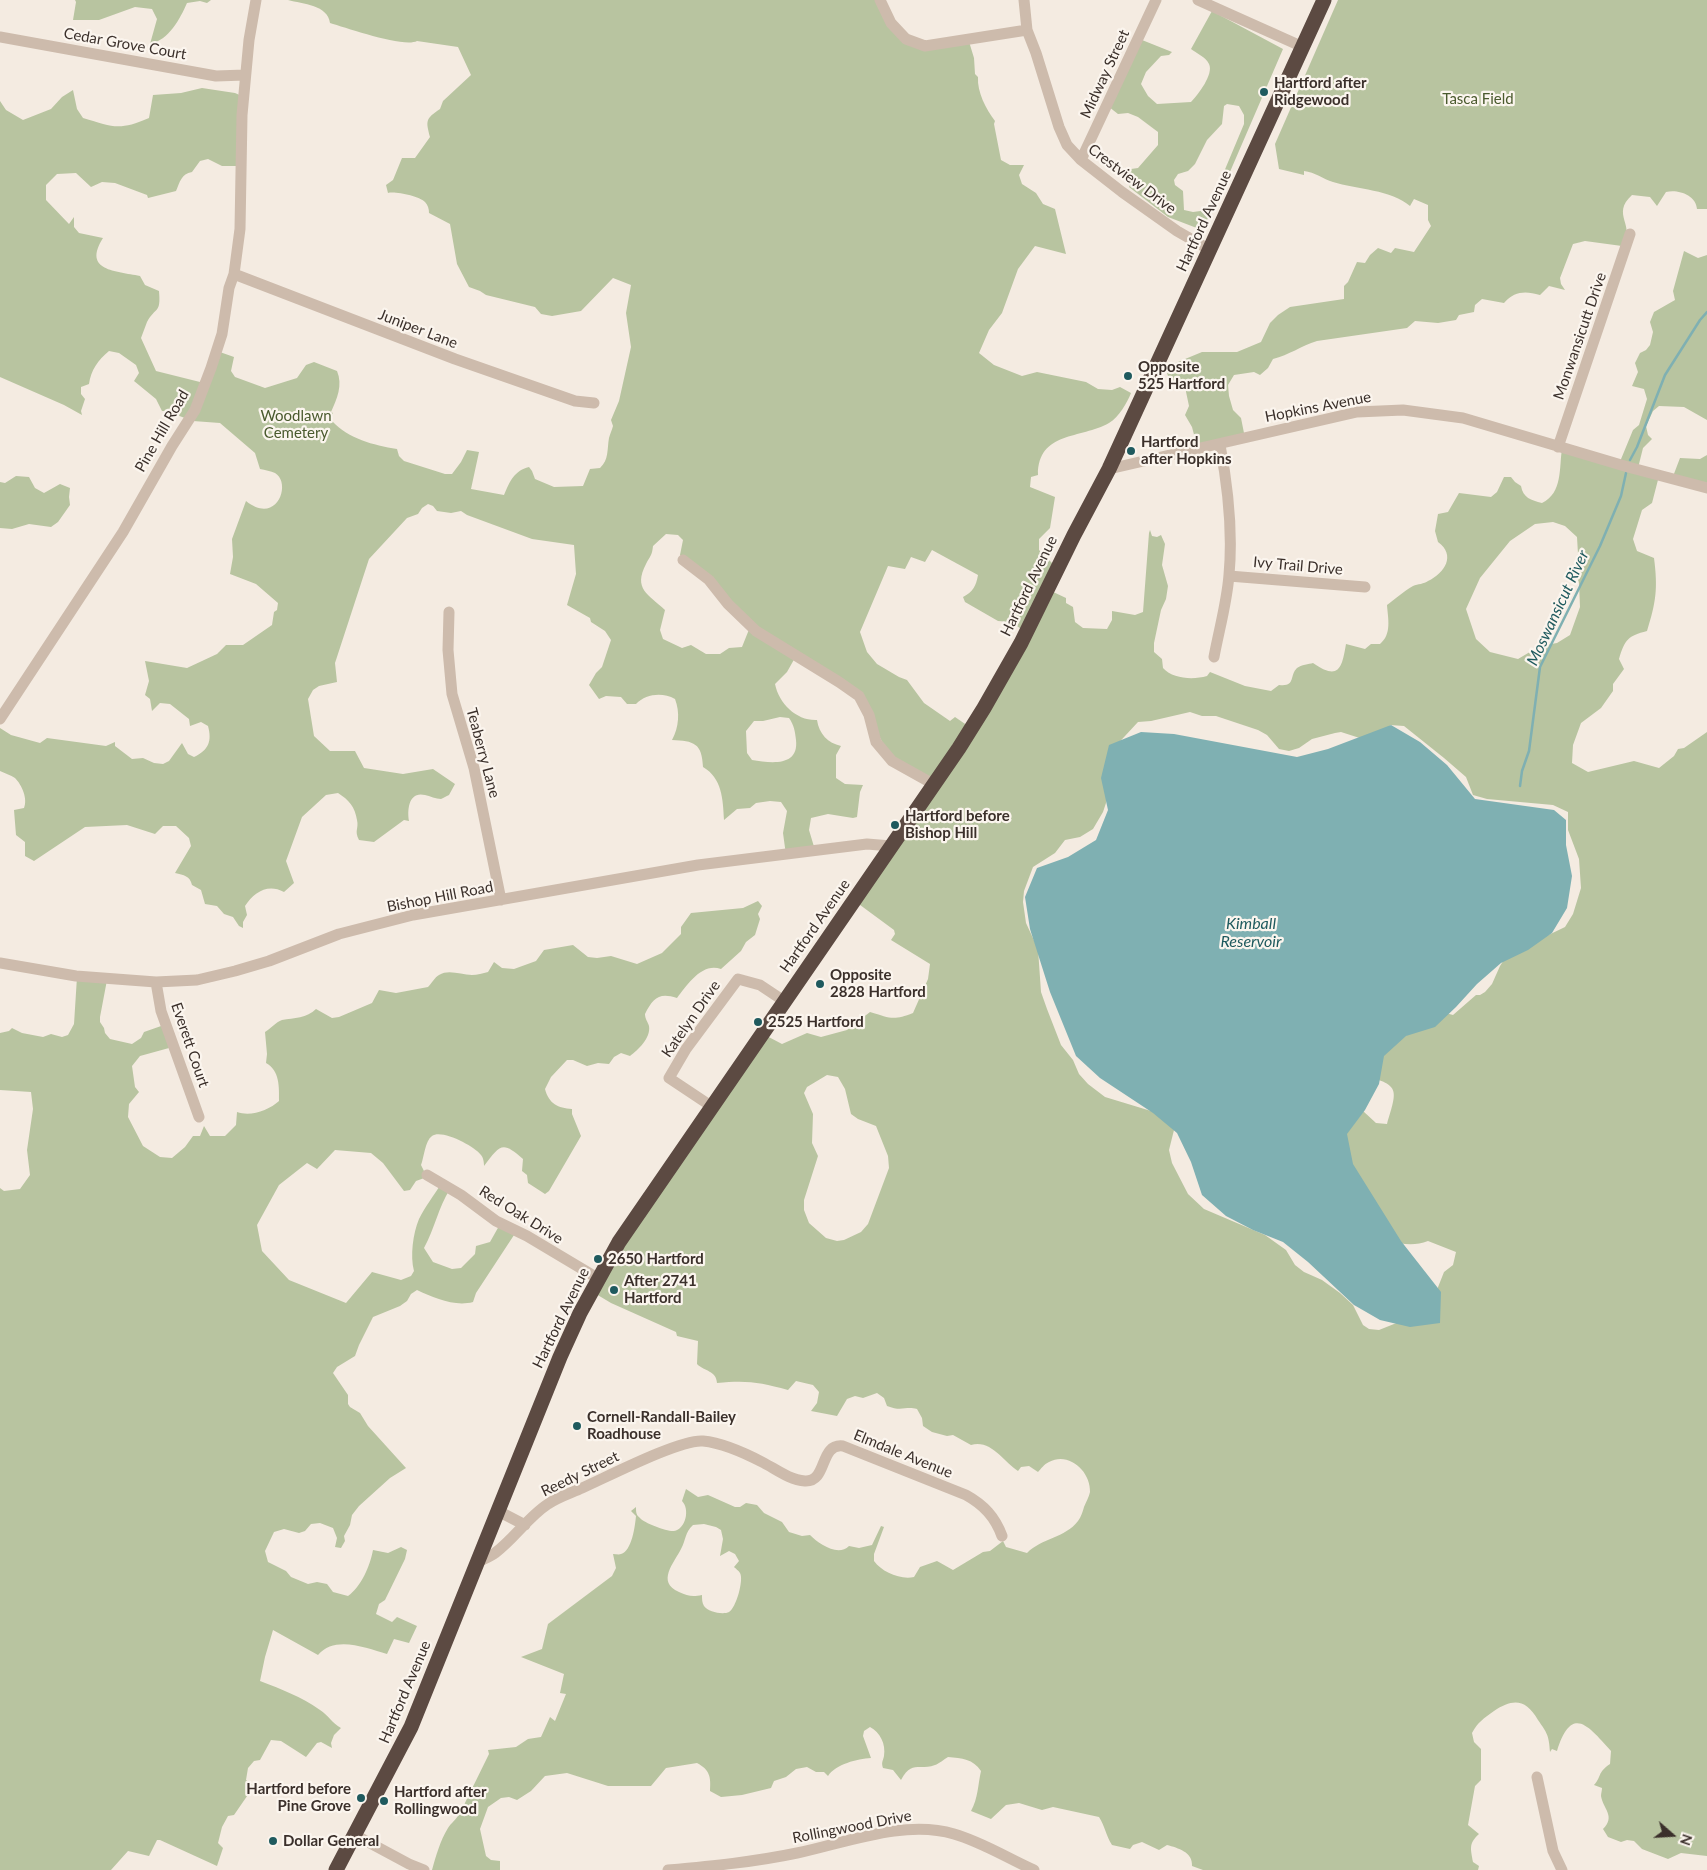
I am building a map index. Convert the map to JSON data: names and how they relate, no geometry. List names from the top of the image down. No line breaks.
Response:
{"streets":{"highway":["Hartford Avenue"],"street":["Cedar Grove Court","Midway Street","Crestview Drive","Juniper Lane","Monwansicutt Drive","Hopkins Avenue","Pine Hill Road","Ivy Trail Drive","Teaberry Lane","Bishop Hill Road","Katelyn Drive","Everett Court","Red Oak Drive","Elmdale Avenue","Reedy Street","Rollingwood Drive"]},"crossings":[["Cedar Grove Court","Pine Hill Road"],["Midway Street","Crestview Drive"],["Crestview Drive","Hartford Avenue"],["Hartford Avenue","Hopkins Avenue"],["Hartford Avenue","Bishop Hill Road"],["Hartford Avenue","Katelyn Drive"],["Hartford Avenue","Red Oak Drive"],["Hartford Avenue","Reedy Street"],["Juniper Lane","Pine Hill Road"],["Monwansicutt Drive","Hopkins Avenue"],["Teaberry Lane","Bishop Hill Road"],["Bishop Hill Road","Everett Court"],["Elmdale Avenue","Reedy Street"]],"water":["Moswansicut River","Kimball Reservoir"],"parks":["Tasca Field","Woodlawn Cemetery"],"places":["Hartford after Ridgewood","Opposite 525 Hartford","Hartford after Hopkins","Hartford before Bishop Hill","Opposite 2828 Hartford","2525 Hartford","2650 Hartford","After 2741 Hartford","Cornell-Randall-Bailey Roadhouse","Hartford before Pine Grove","Hartford after Rollingwood","Dollar General"],"north":"right"}
